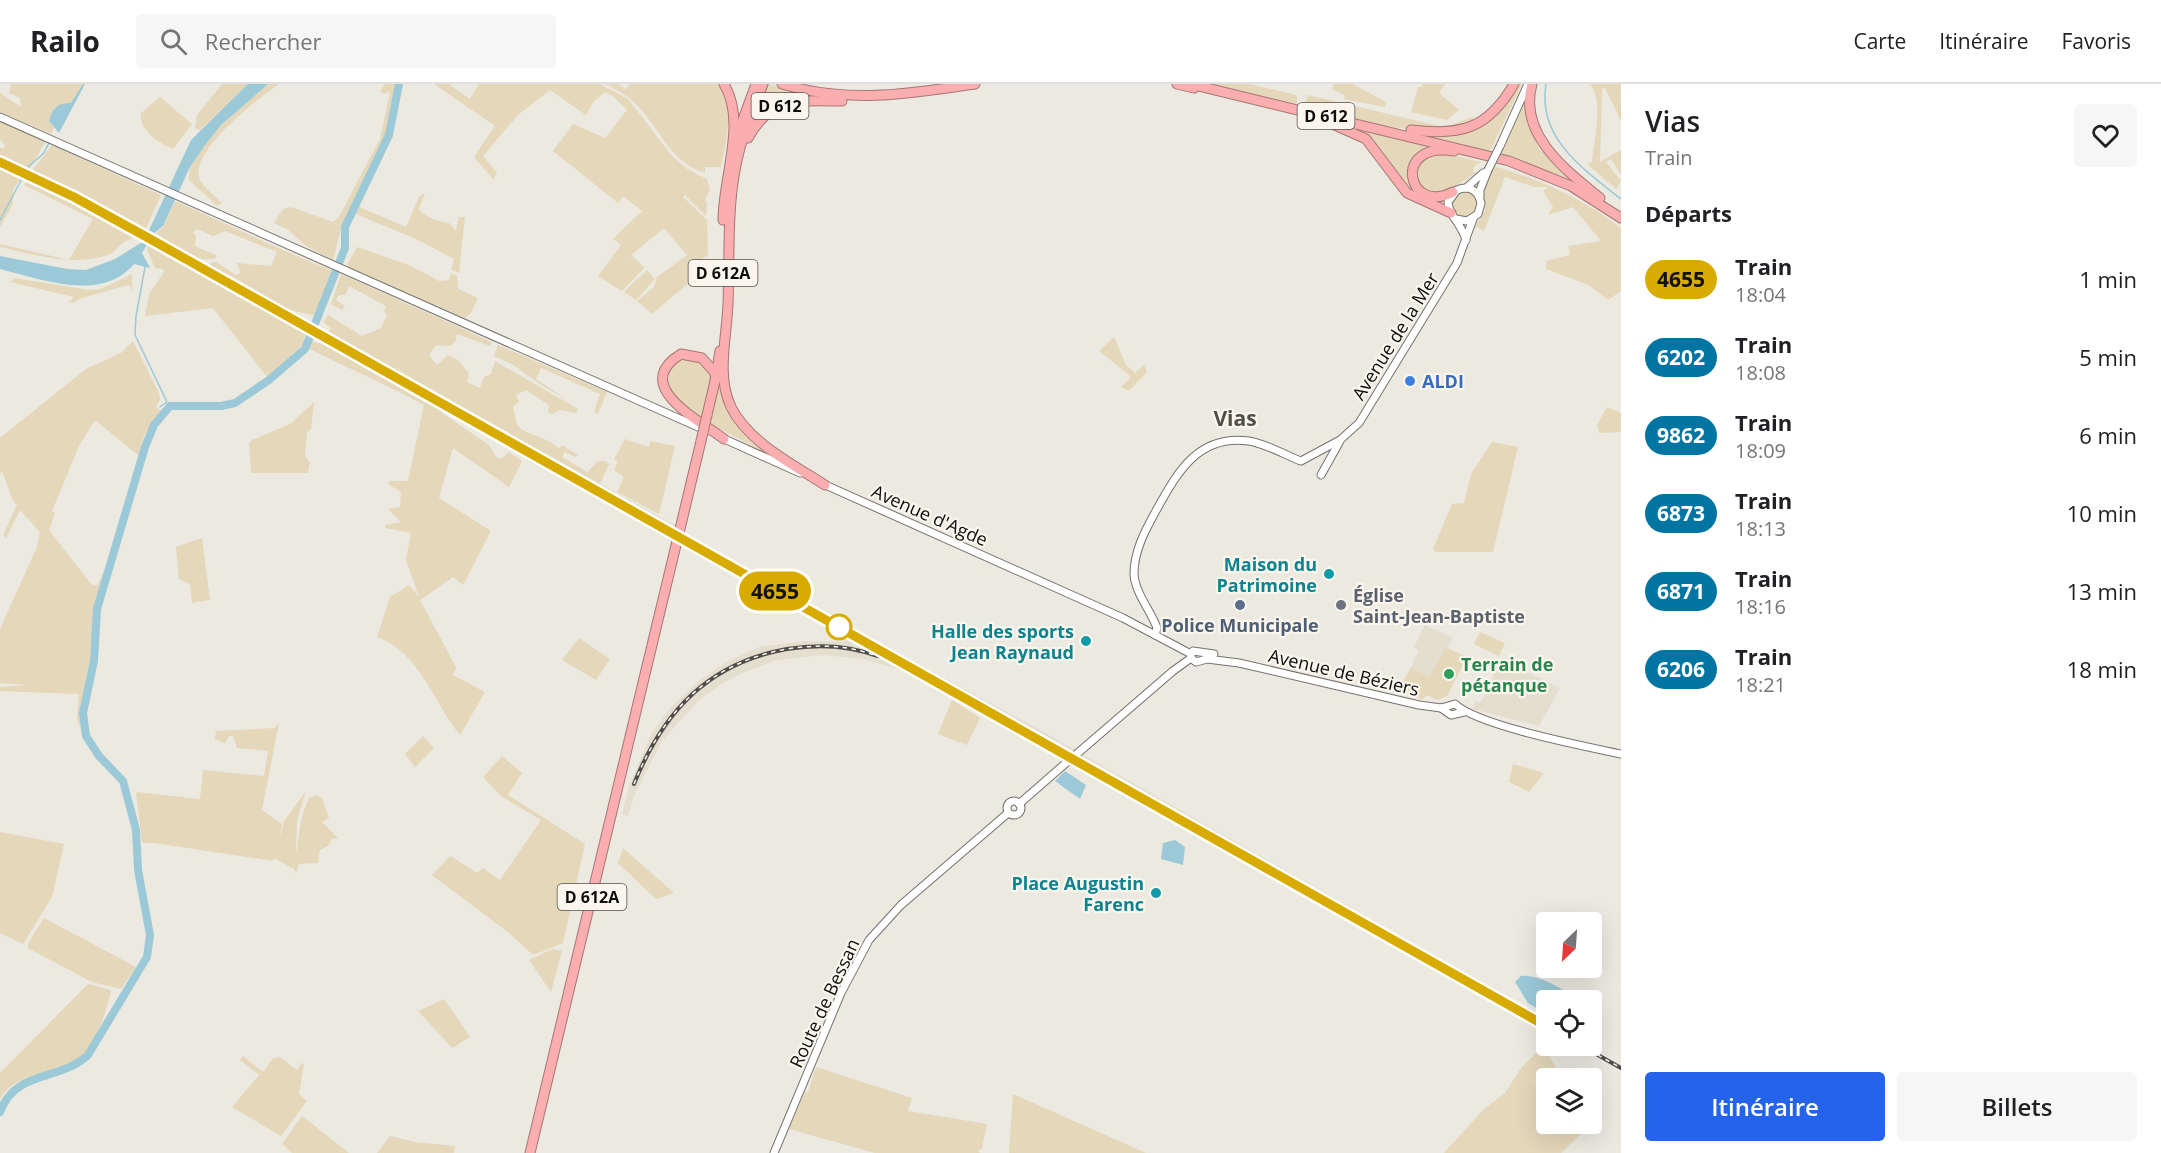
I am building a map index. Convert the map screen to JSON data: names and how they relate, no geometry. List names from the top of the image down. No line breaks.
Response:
{"streets":{"highway":["D 612","D 612A"],"main road":["Avenue de la Mer","Avenue d'Agde","Avenue de Béziers","Route de Bessan"]},"crossings":[["D 612","D 612A"],["Avenue de la Mer","Avenue d'Agde"],["Avenue d'Agde","Route de Bessan"]],"districts":["Vias"],"places":["ALDI","Maison du Patrimoine","Police Municipale","Église Saint-Jean-Baptiste","Halle des sports Jean Raynaud","Terrain de pétanque","Place Augustin Farenc"],"north":"bottom left","page":{"header":"Railo","search":"Rechercher","nav":["Carte","Itinéraire","Favoris"],"on_map":"4655","heading":[["Vias","Train"],"Départs"],"list":[{"mark":"4655","name":"Train","note":"18:04","value":"1 min"},{"mark":"6202","name":"Train","note":"18:08","value":"5 min"},{"mark":"9862","name":"Train","note":"18:09","value":"6 min"},{"mark":"6873","name":"Train","note":"18:13","value":"10 min"},{"mark":"6871","name":"Train","note":"18:16","value":"13 min"},{"mark":"6206","name":"Train","note":"18:21","value":"18 min"}],"buttons":["Itinéraire","Billets"]}}
